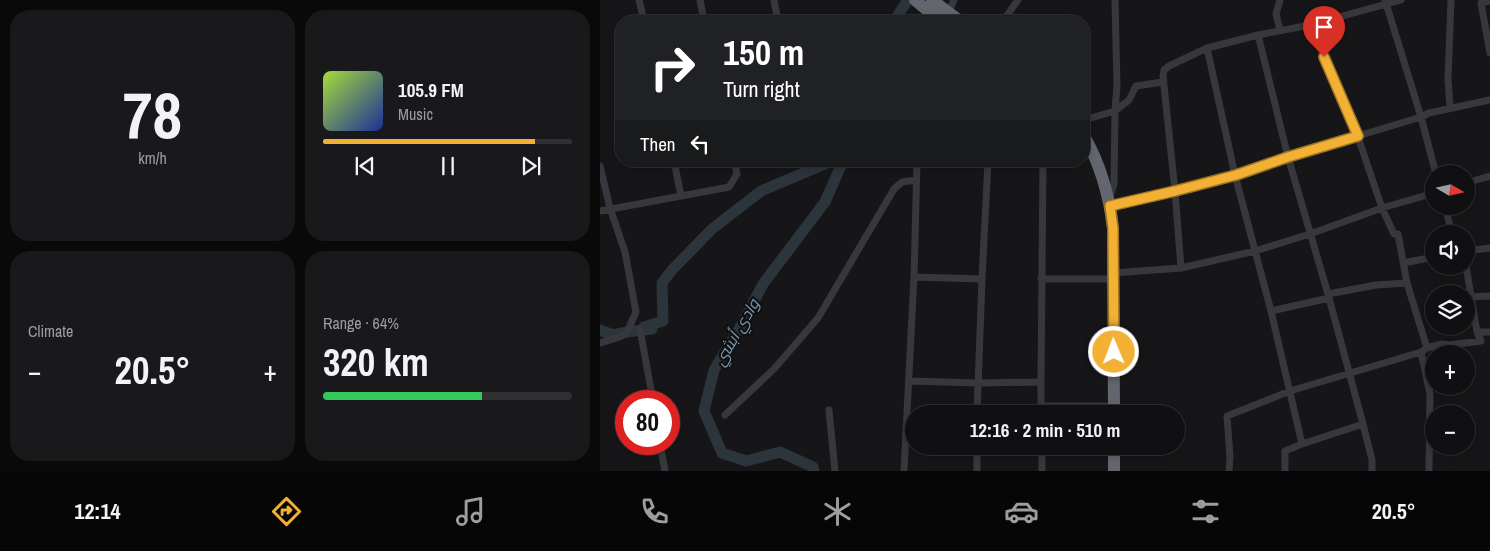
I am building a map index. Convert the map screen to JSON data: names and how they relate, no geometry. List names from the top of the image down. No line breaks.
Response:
{"water":["وادي أبشي"],"north":"right","page":{"tile":[["78","km/h"],"Climate",["Range · 64%","320 km"]],"turn":["150 m","Turn right"],"song":["105.9 FM","Music"],"then":"Then","map_buttons":["+","−"],"heat":["−","20.5°","+"],"limit":"80","trip":"12:16 · 2 min · 510 m","tabs":["12:14","20.5°"]}}
